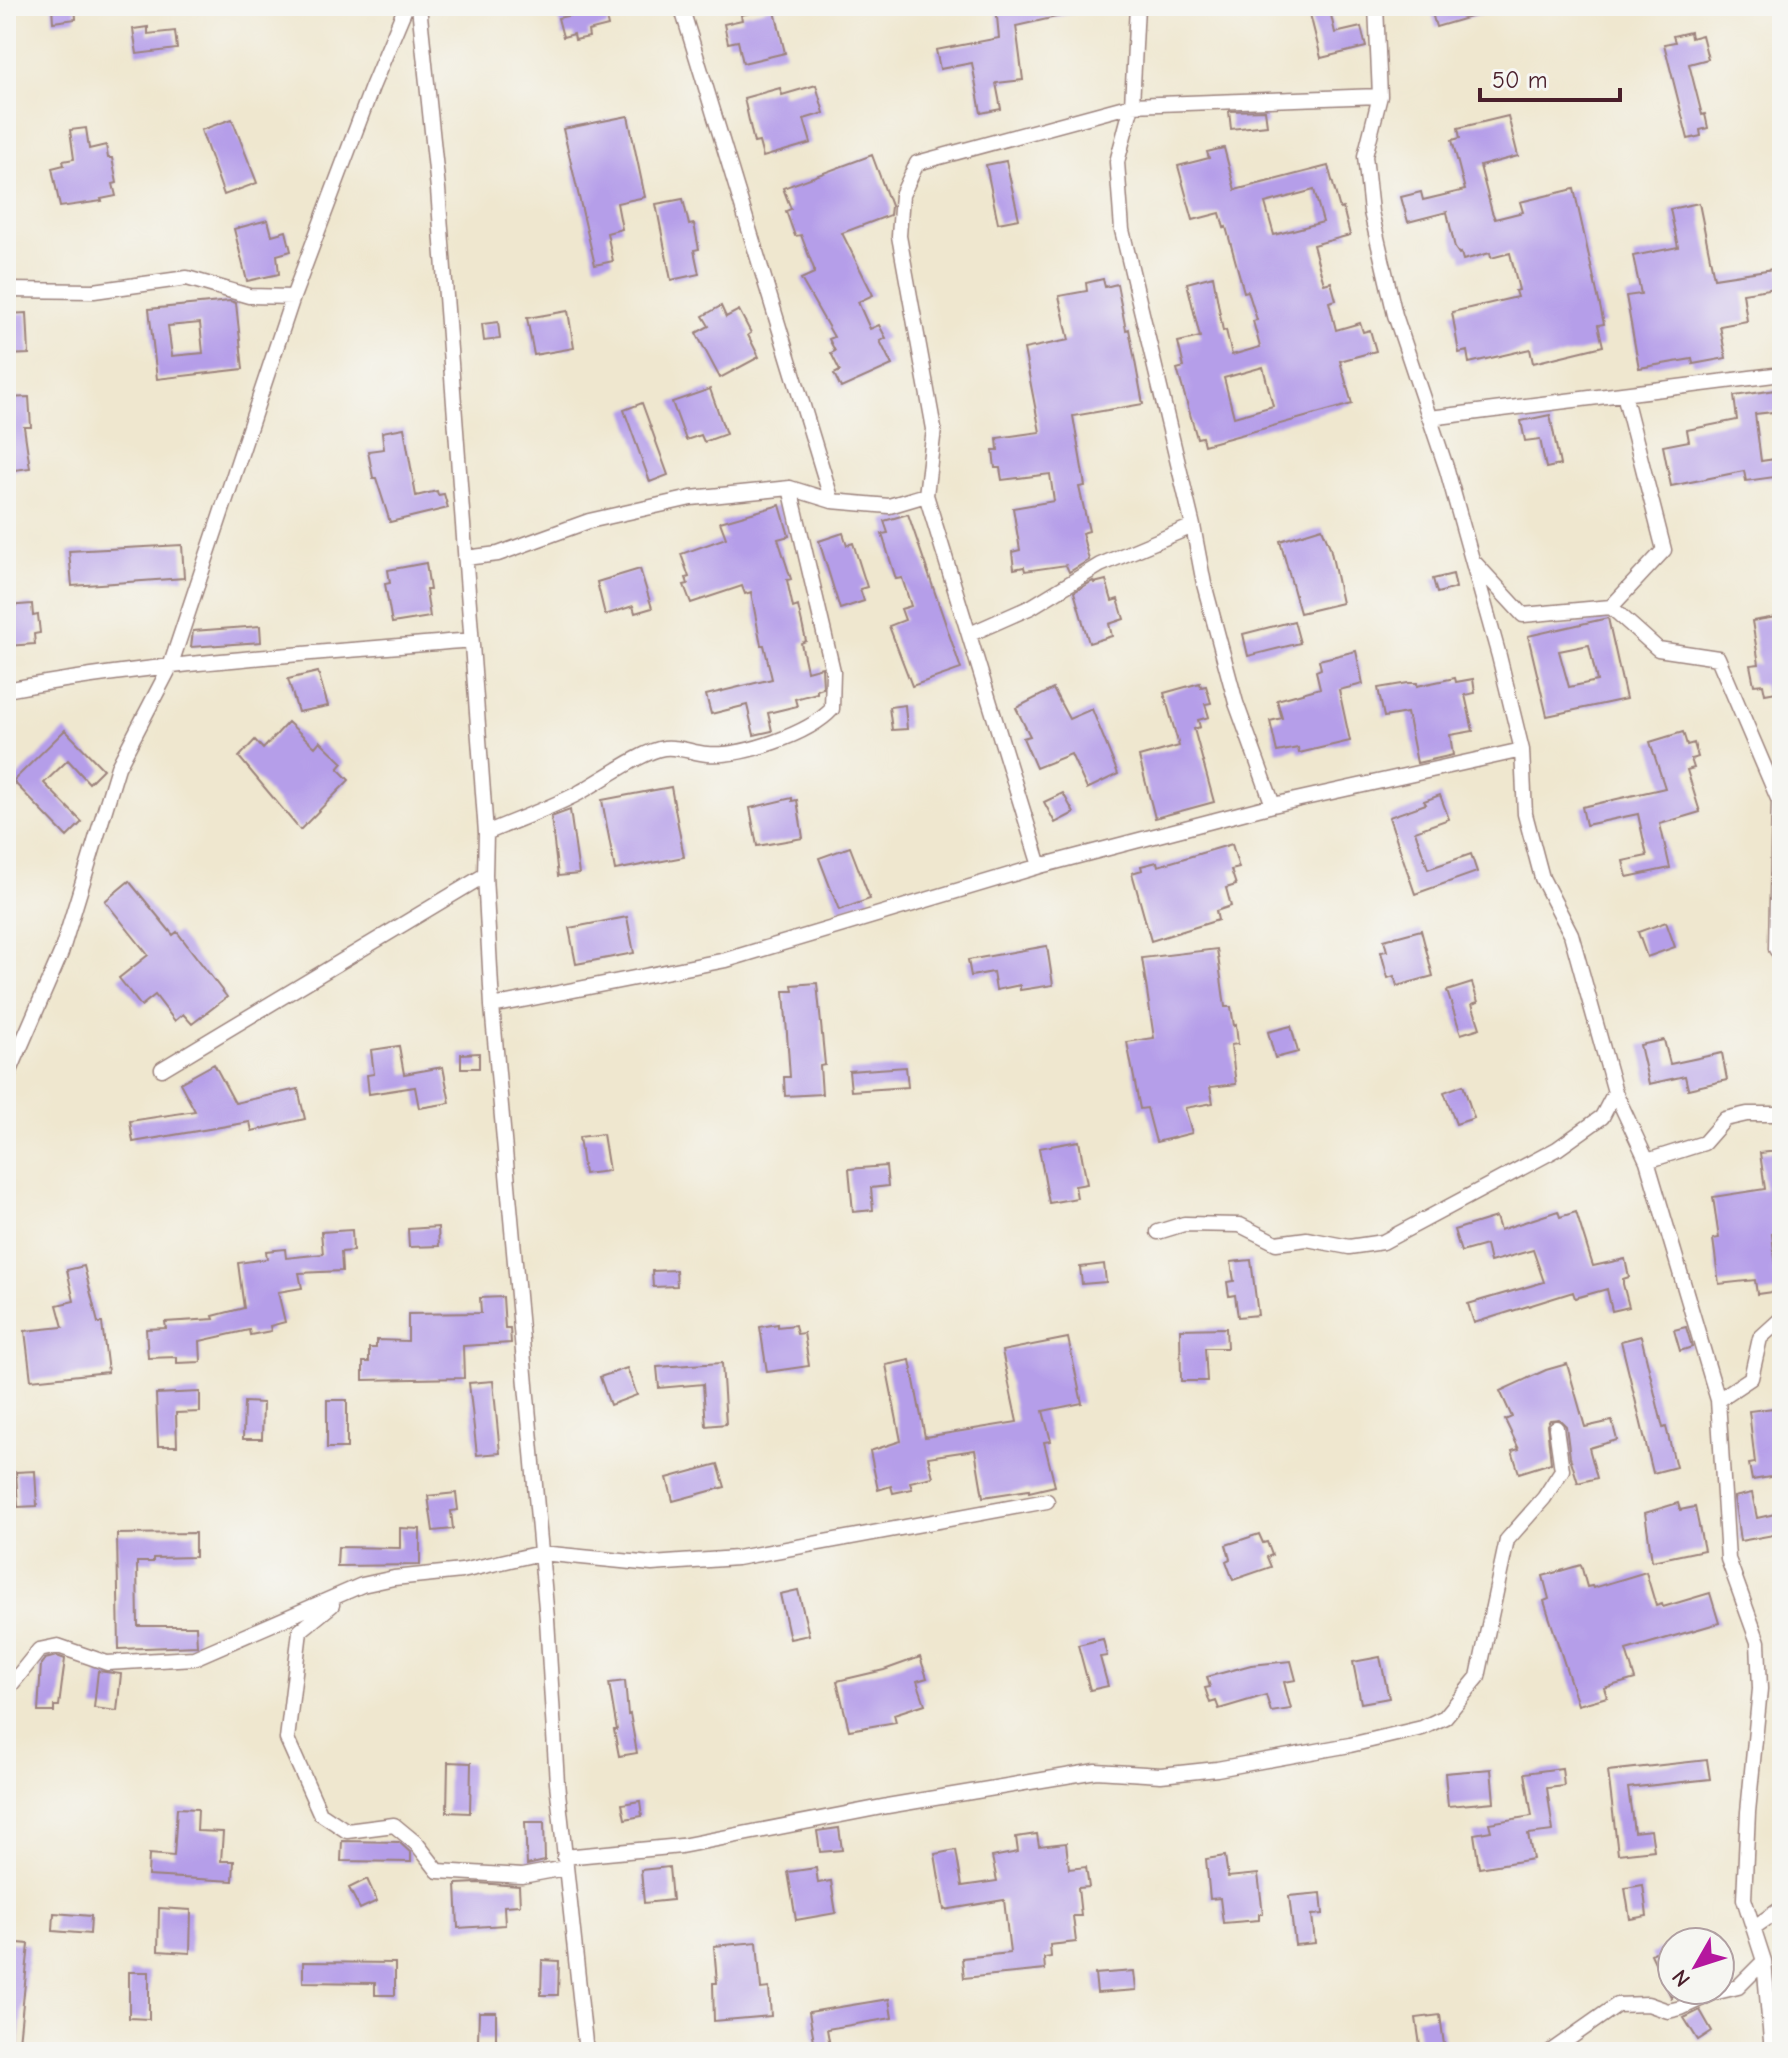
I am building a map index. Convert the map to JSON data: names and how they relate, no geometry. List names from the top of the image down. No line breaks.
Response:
{"scale_bar":"50 m","north":"bottom left"}
